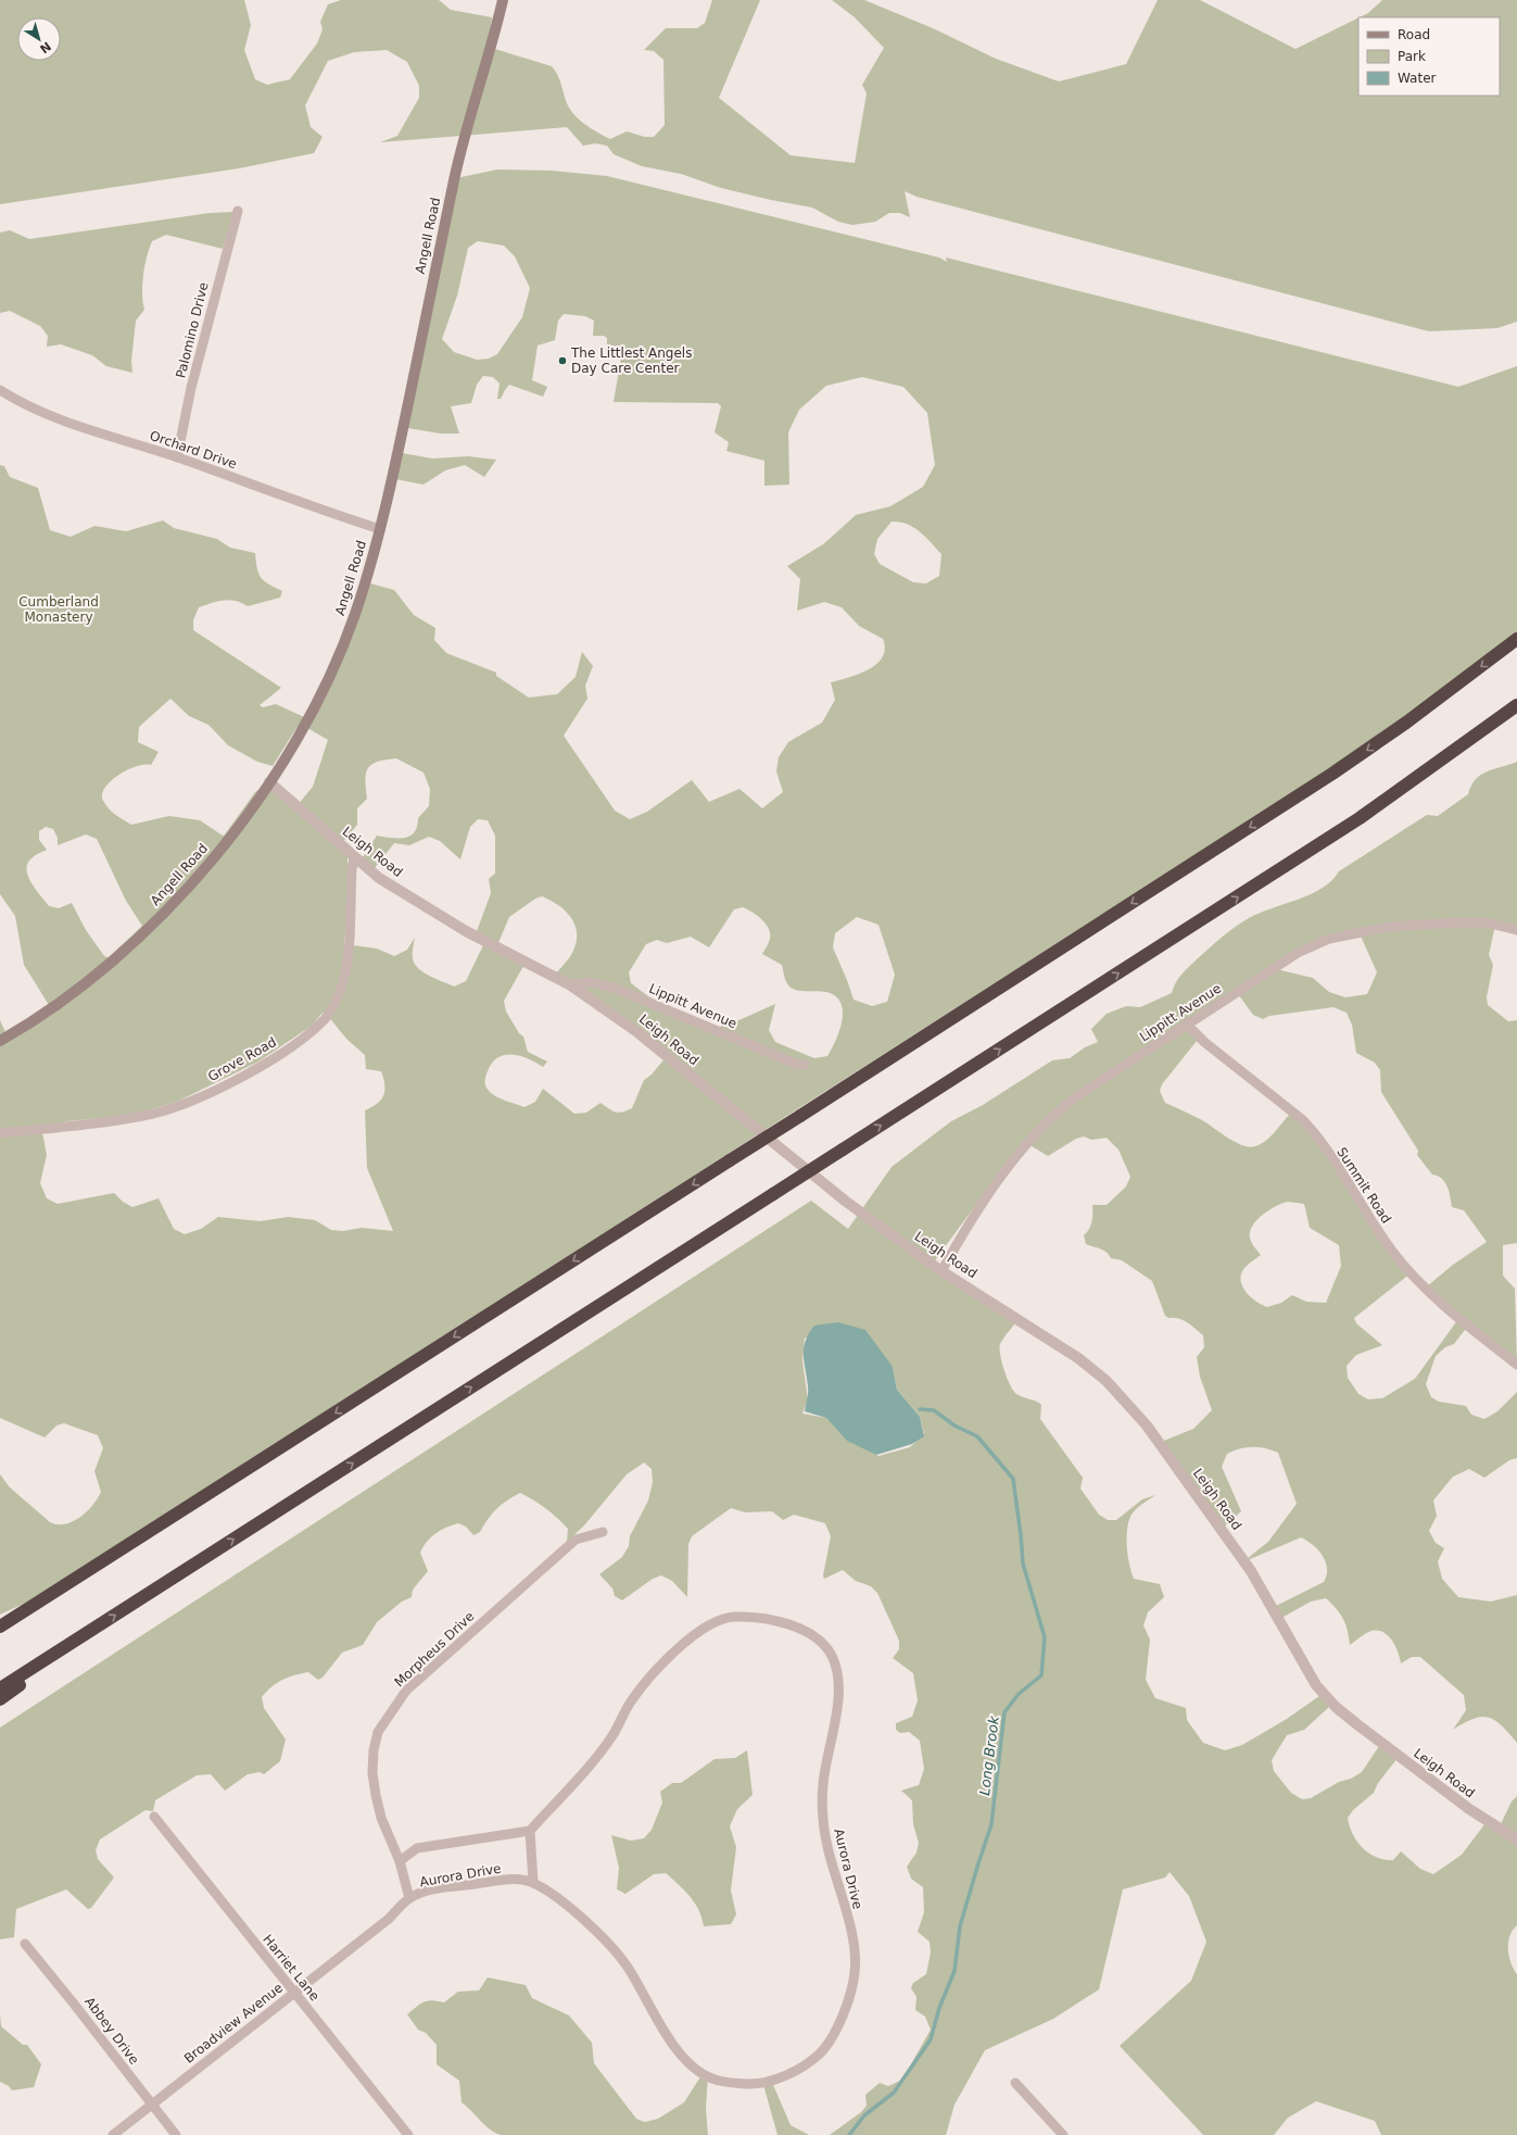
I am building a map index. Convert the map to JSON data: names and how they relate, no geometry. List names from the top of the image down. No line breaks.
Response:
{"streets":{"main road":["Angell Road"],"street":["Palomino Drive","Orchard Drive","Leigh Road","Lippitt Avenue","Grove Road","Summit Road","Morpheus Drive","Aurora Drive","Harriet Lane","Broadview Avenue","Abbey Drive"]},"crossings":[["Angell Road","Orchard Drive"],["Angell Road","Leigh Road"],["Palomino Drive","Orchard Drive"],["Leigh Road","Lippitt Avenue"],["Leigh Road","Grove Road"],["Lippitt Avenue","Summit Road"],["Morpheus Drive","Aurora Drive"],["Aurora Drive","Broadview Avenue"],["Harriet Lane","Broadview Avenue"],["Broadview Avenue","Abbey Drive"]],"water":["Long Brook"],"parks":["Cumberland Monastery"],"places":["The Littlest Angels Day Care Center"],"legend":["Road","Park","Water"],"north":"bottom right"}
